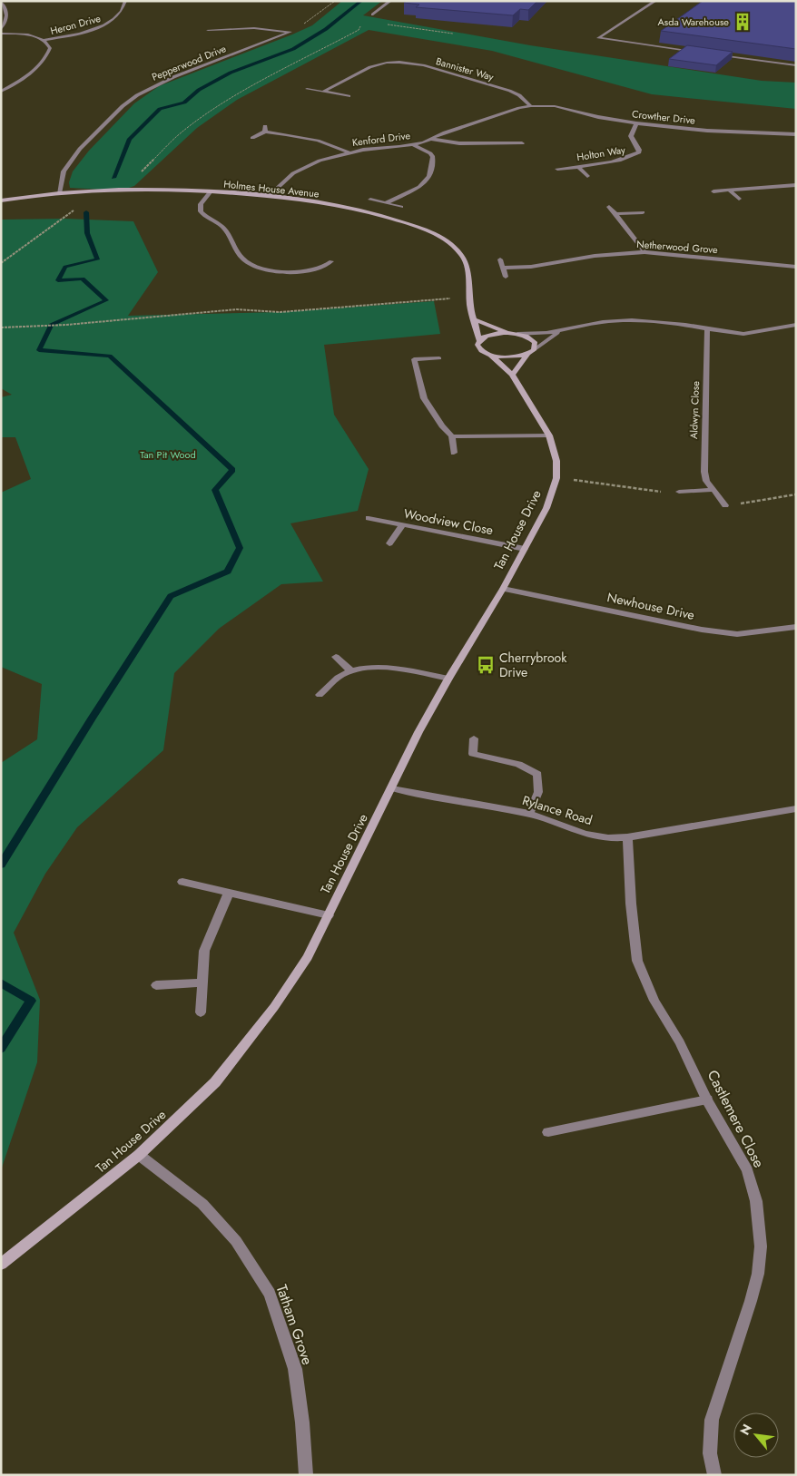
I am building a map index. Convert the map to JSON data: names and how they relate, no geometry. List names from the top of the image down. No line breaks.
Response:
{"streets":{"street":["Heron Drive","Pepperwood Drive","Bannister Way","Crowther Drive","Kenford Drive","Holton Way","Holmes House Avenue","Netherwood Grove","Aldwyn Close","Woodview Close","Tan House Drive","Newhouse Drive","Rylance Road","Castlemere Close","Tatham Grove"]},"crossings":[["Pepperwood Drive","Holmes House Avenue"],["Bannister Way","Crowther Drive"],["Bannister Way","Kenford Drive"],["Crowther Drive","Kenford Drive"],["Crowther Drive","Holton Way"],["Kenford Drive","Holmes House Avenue"],["Holmes House Avenue","Tan House Drive"],["Woodview Close","Tan House Drive"],["Tan House Drive","Newhouse Drive"],["Tan House Drive","Rylance Road"],["Tan House Drive","Tatham Grove"],["Rylance Road","Castlemere Close"]],"parks":["Tan Pit Wood"],"places":{"building":["Asda Warehouse"],"bus stop":["Cherrybrook Drive"]},"north":"top left"}
